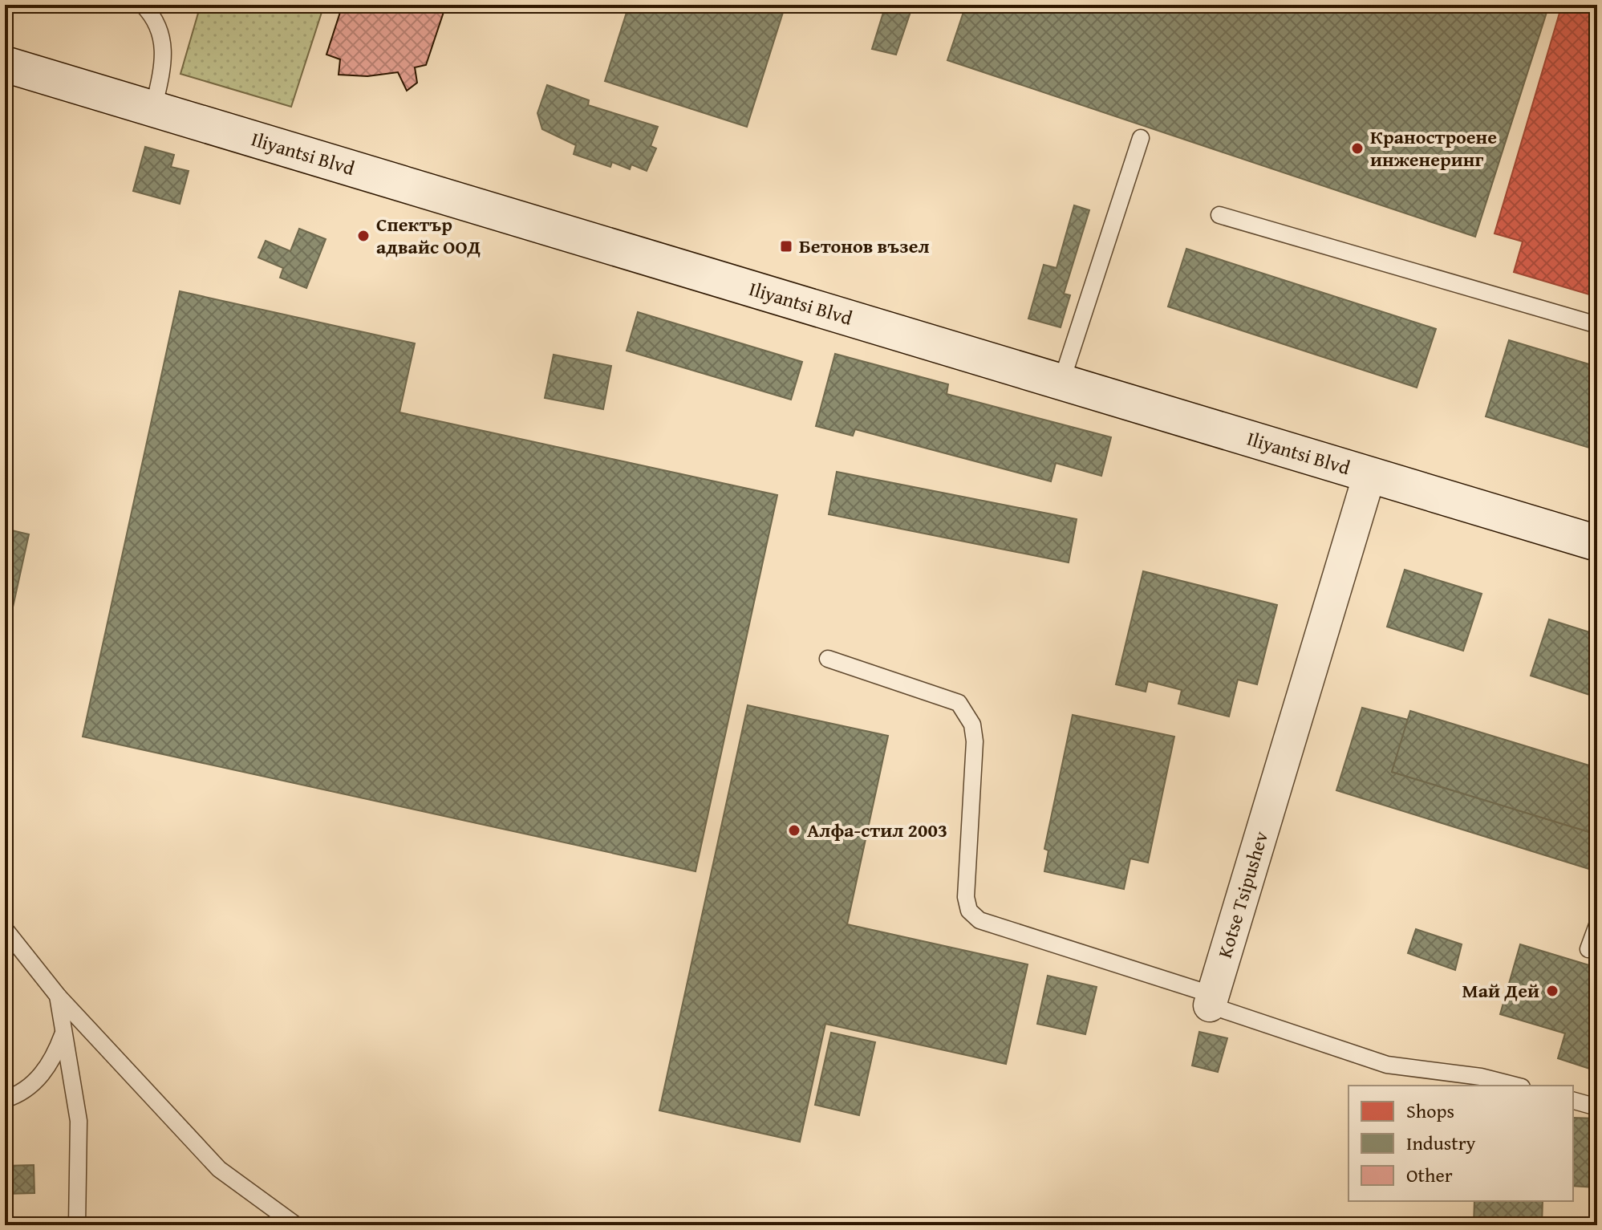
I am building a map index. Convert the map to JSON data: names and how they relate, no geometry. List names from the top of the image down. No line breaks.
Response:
{"streets":{"street":["Iliyantsi Blvd","Kotse Tsipushev"]},"crossings":[["Iliyantsi Blvd","Kotse Tsipushev"]],"places":{"other":["Краностроене инженеринг","Спектър адвайс ООД","Алфа-стил 2003","Май Дей"],"transit":["Бетонов възел"]},"legend":["Shops","Industry","Other"]}
